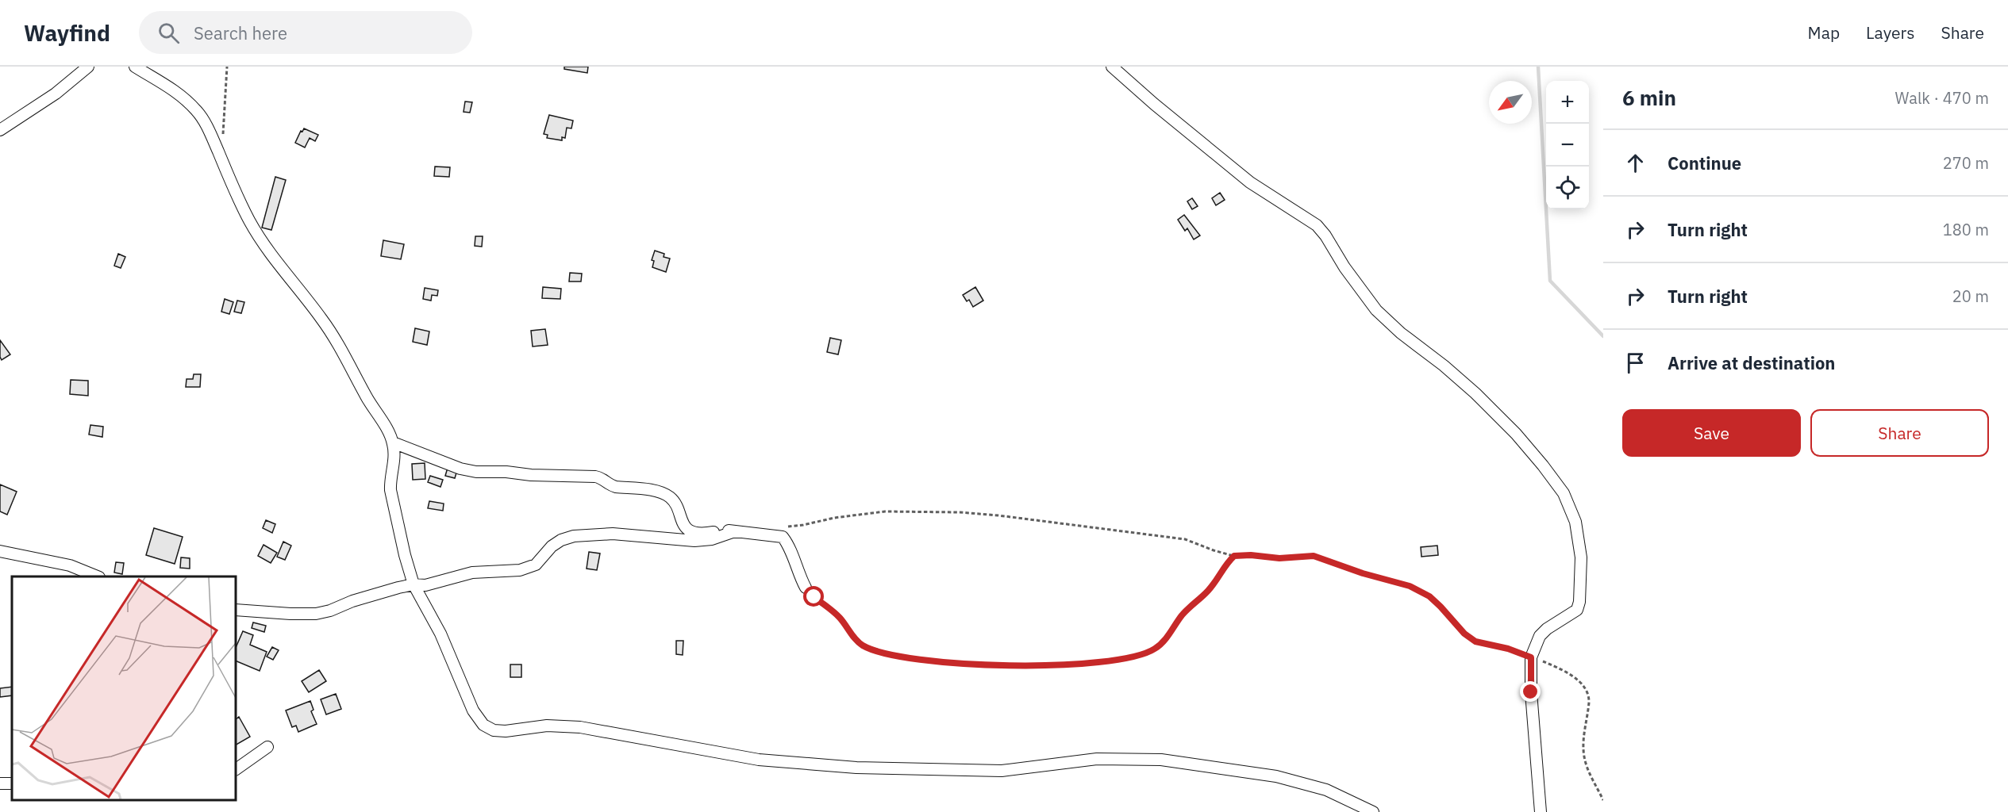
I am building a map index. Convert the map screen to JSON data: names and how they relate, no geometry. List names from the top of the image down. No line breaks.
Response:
{"north":"bottom left","page":{"header":"Wayfind","search":"Search here","nav":["Map","Layers","Share"],"heading":["6 min","Walk · 470 m"],"map_buttons":["+","−"],"list":[["Continue","270 m"],["Turn right","180 m"],["Turn right","20 m"],"Arrive at destination"],"buttons":["Save","Share"]}}
